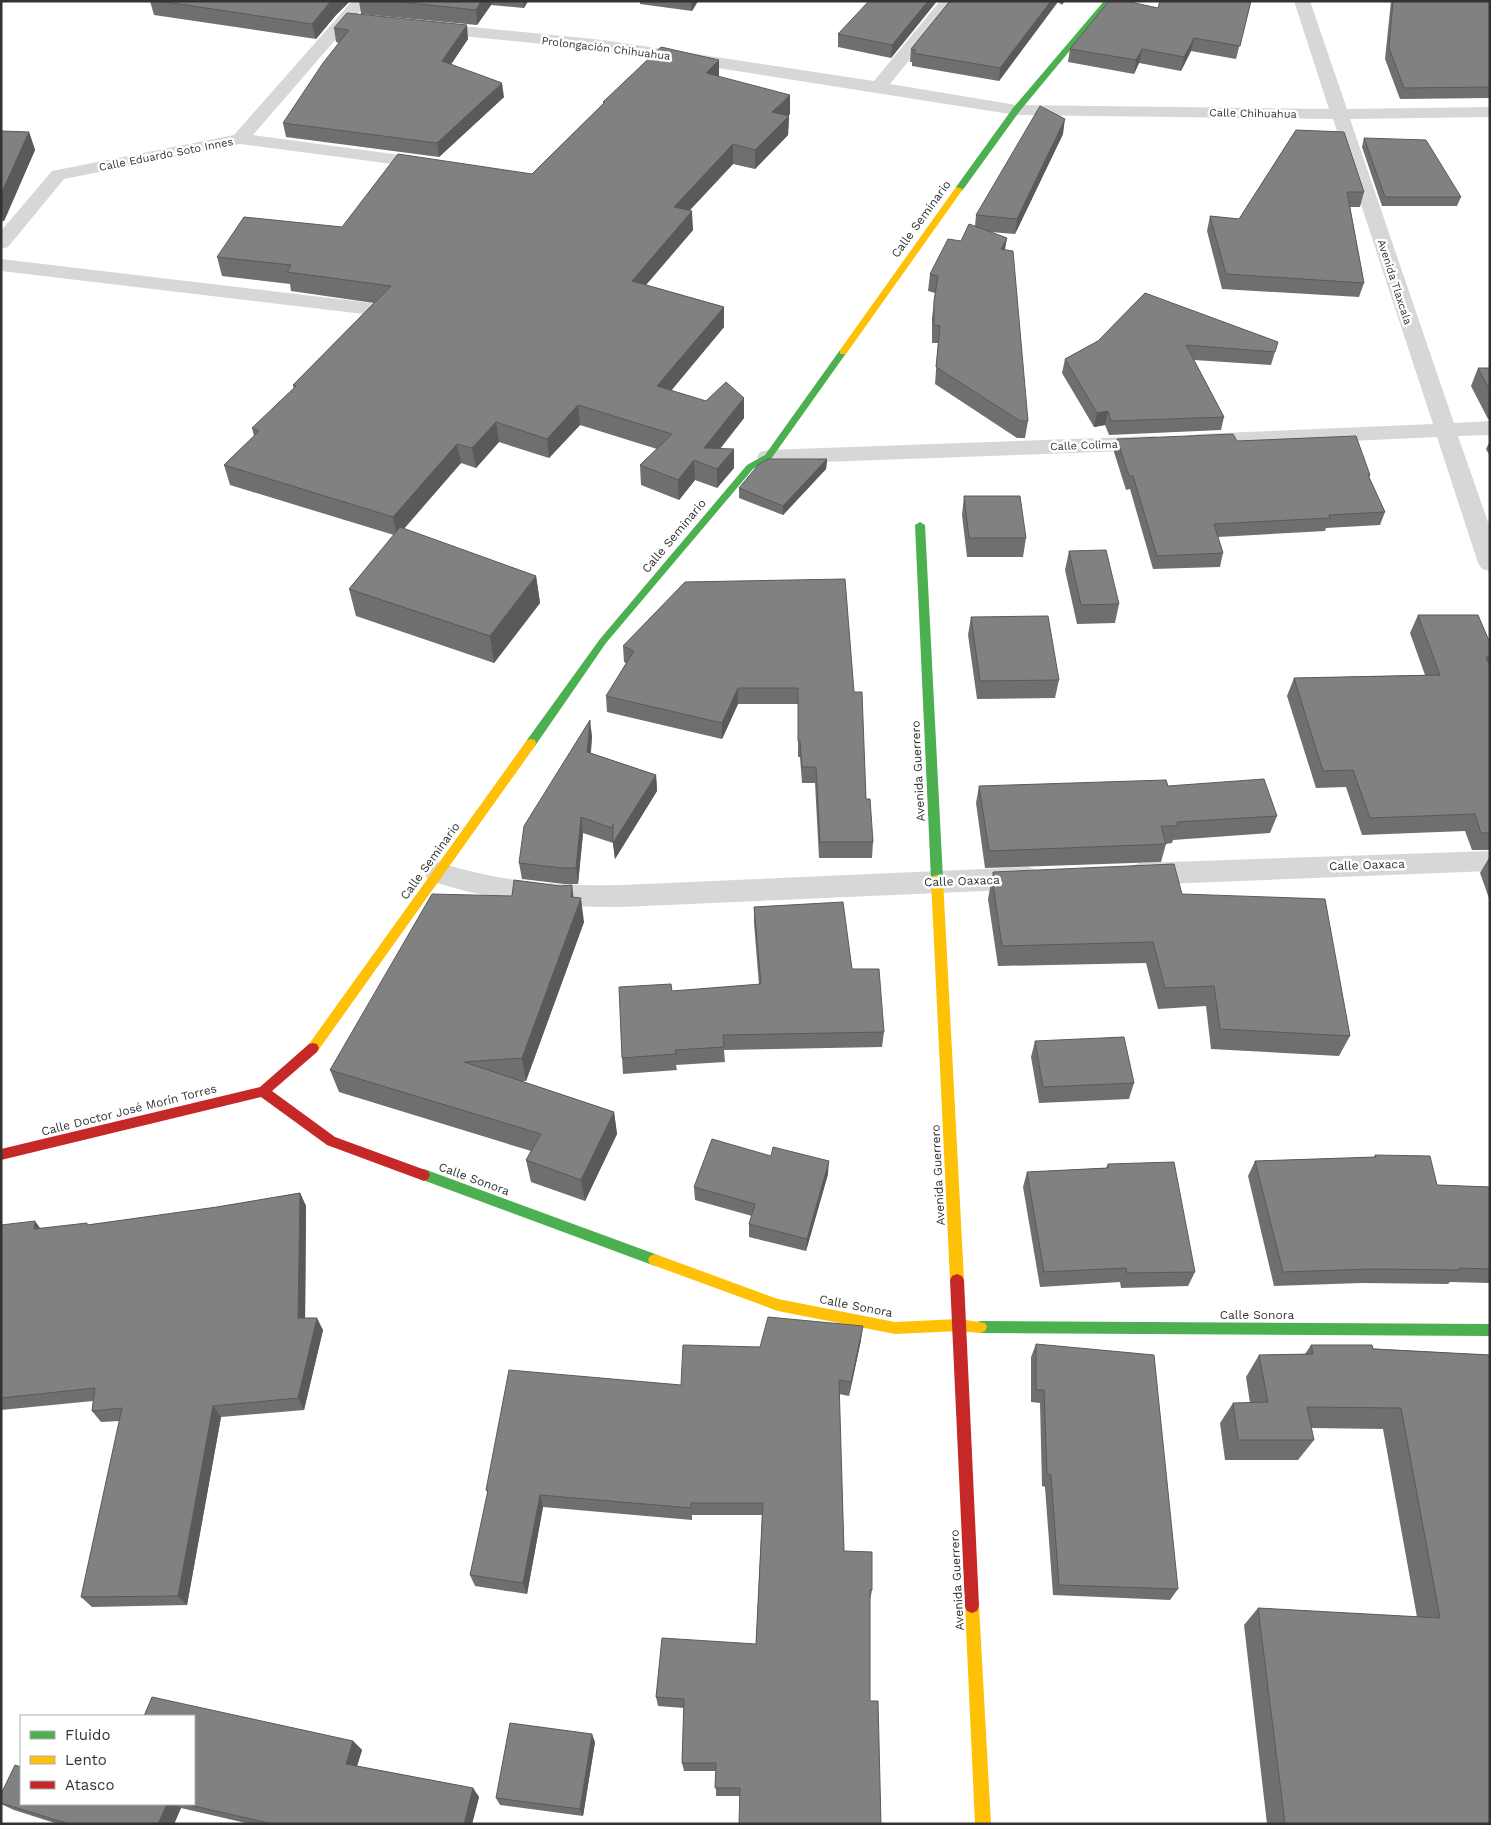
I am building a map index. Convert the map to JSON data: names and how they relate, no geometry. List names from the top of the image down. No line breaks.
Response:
{"streets":{"street":["Prolongación Chihuahua","Calle Chihuahua","Calle Eduardo Soto Innes","Calle Seminario","Avenida Tlaxcala","Calle Colima","Avenida Guerrero","Calle Oaxaca","Calle Doctor José Morín Torres","Calle Sonora"]},"crossings":[["Prolongación Chihuahua","Calle Chihuahua"],["Prolongación Chihuahua","Calle Seminario"],["Calle Chihuahua","Calle Seminario"],["Calle Chihuahua","Avenida Tlaxcala"],["Calle Seminario","Calle Colima"],["Calle Seminario","Calle Oaxaca"],["Calle Seminario","Calle Doctor José Morín Torres"],["Calle Seminario","Calle Sonora"],["Avenida Tlaxcala","Calle Colima"],["Avenida Guerrero","Calle Oaxaca"],["Avenida Guerrero","Calle Sonora"],["Calle Doctor José Morín Torres","Calle Sonora"]],"legend":["Fluido","Lento","Atasco"]}
